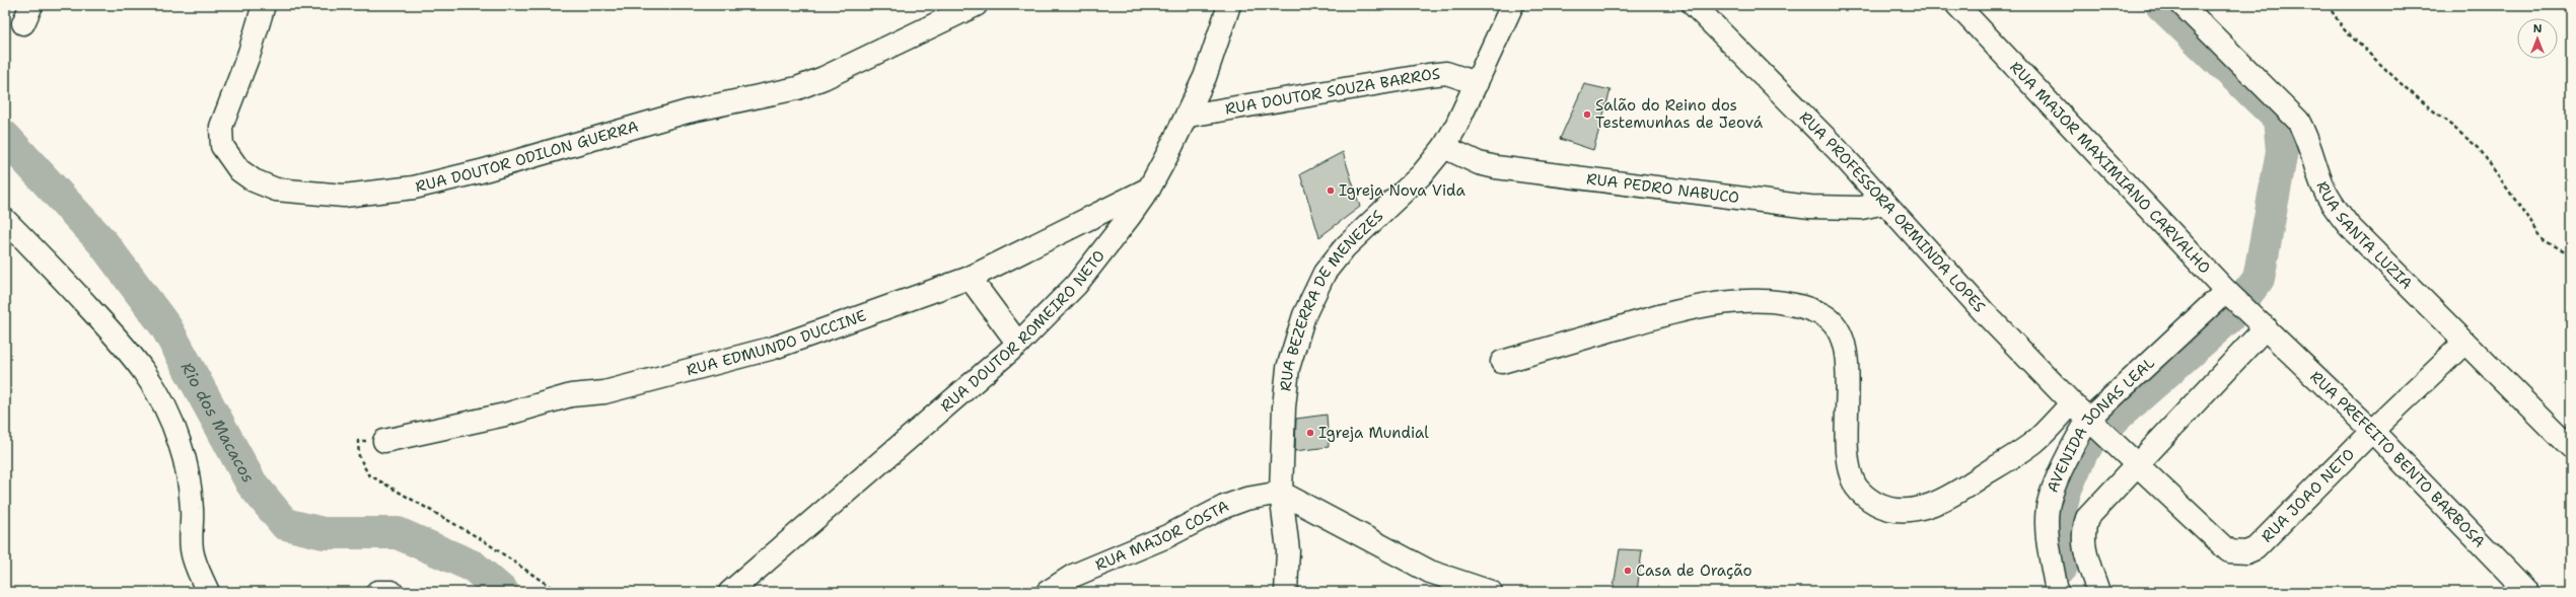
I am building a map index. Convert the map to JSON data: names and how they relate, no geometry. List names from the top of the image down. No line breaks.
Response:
{"streets":{"street":["RUA DOUTOR SOUZA BARROS","RUA DOUTOR ODILON GUERRA","RUA MAJOR MAXIMIANO CARVALHO","RUA PEDRO NABUCO","RUA PROFESSORA ORMINDA LOPES","RUA SANTA LUZIA","RUA BEZERRA DE MENEZES","RUA DOUTOR ROMEIRO NETO","RUA EDMUNDO DUCCINE","AVENIDA JONAS LEAL","RUA PREFEITO BENTO BARBOSA","RUA JOAO NETO","RUA MAJOR COSTA"]},"crossings":[["RUA DOUTOR SOUZA BARROS","RUA BEZERRA DE MENEZES"],["RUA DOUTOR SOUZA BARROS","RUA DOUTOR ROMEIRO NETO"],["RUA MAJOR MAXIMIANO CARVALHO","AVENIDA JONAS LEAL"],["RUA MAJOR MAXIMIANO CARVALHO","RUA PREFEITO BENTO BARBOSA"],["RUA PEDRO NABUCO","RUA PROFESSORA ORMINDA LOPES"],["RUA PEDRO NABUCO","RUA BEZERRA DE MENEZES"],["RUA PROFESSORA ORMINDA LOPES","AVENIDA JONAS LEAL"],["RUA PROFESSORA ORMINDA LOPES","RUA JOAO NETO"],["RUA SANTA LUZIA","RUA JOAO NETO"],["RUA BEZERRA DE MENEZES","RUA MAJOR COSTA"],["RUA DOUTOR ROMEIRO NETO","RUA EDMUNDO DUCCINE"],["RUA PREFEITO BENTO BARBOSA","RUA JOAO NETO"]],"water":["Rio dos Macacos"],"places":["Salão do Reino dos Testemunhas de Jeová","Igreja Nova Vida","Igreja Mundial","Casa de Oração"],"north":"top"}
